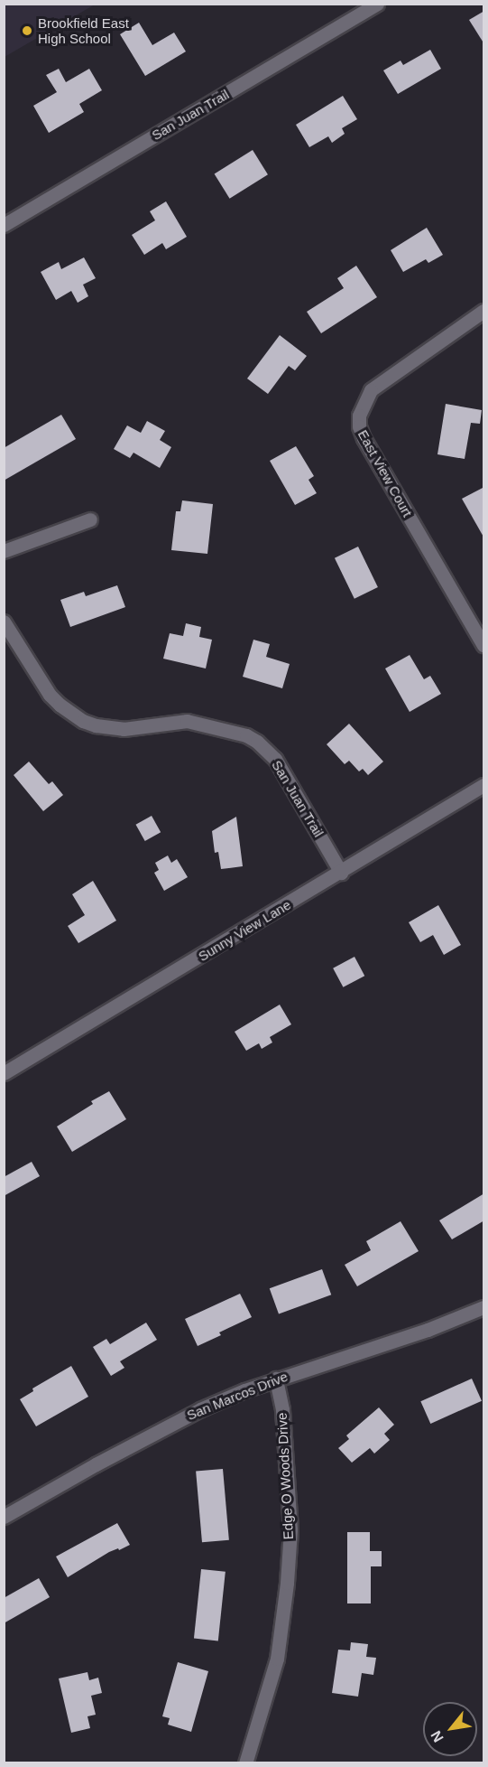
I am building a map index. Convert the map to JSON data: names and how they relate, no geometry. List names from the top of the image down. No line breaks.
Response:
{"streets":{"street":["San Juan Trail","East View Court","Sunny View Lane","San Marcos Drive","Edge O Woods Drive"]},"crossings":[["San Juan Trail","Sunny View Lane"],["San Marcos Drive","Edge O Woods Drive"]],"places":["Brookfield East High School"],"north":"bottom left"}
